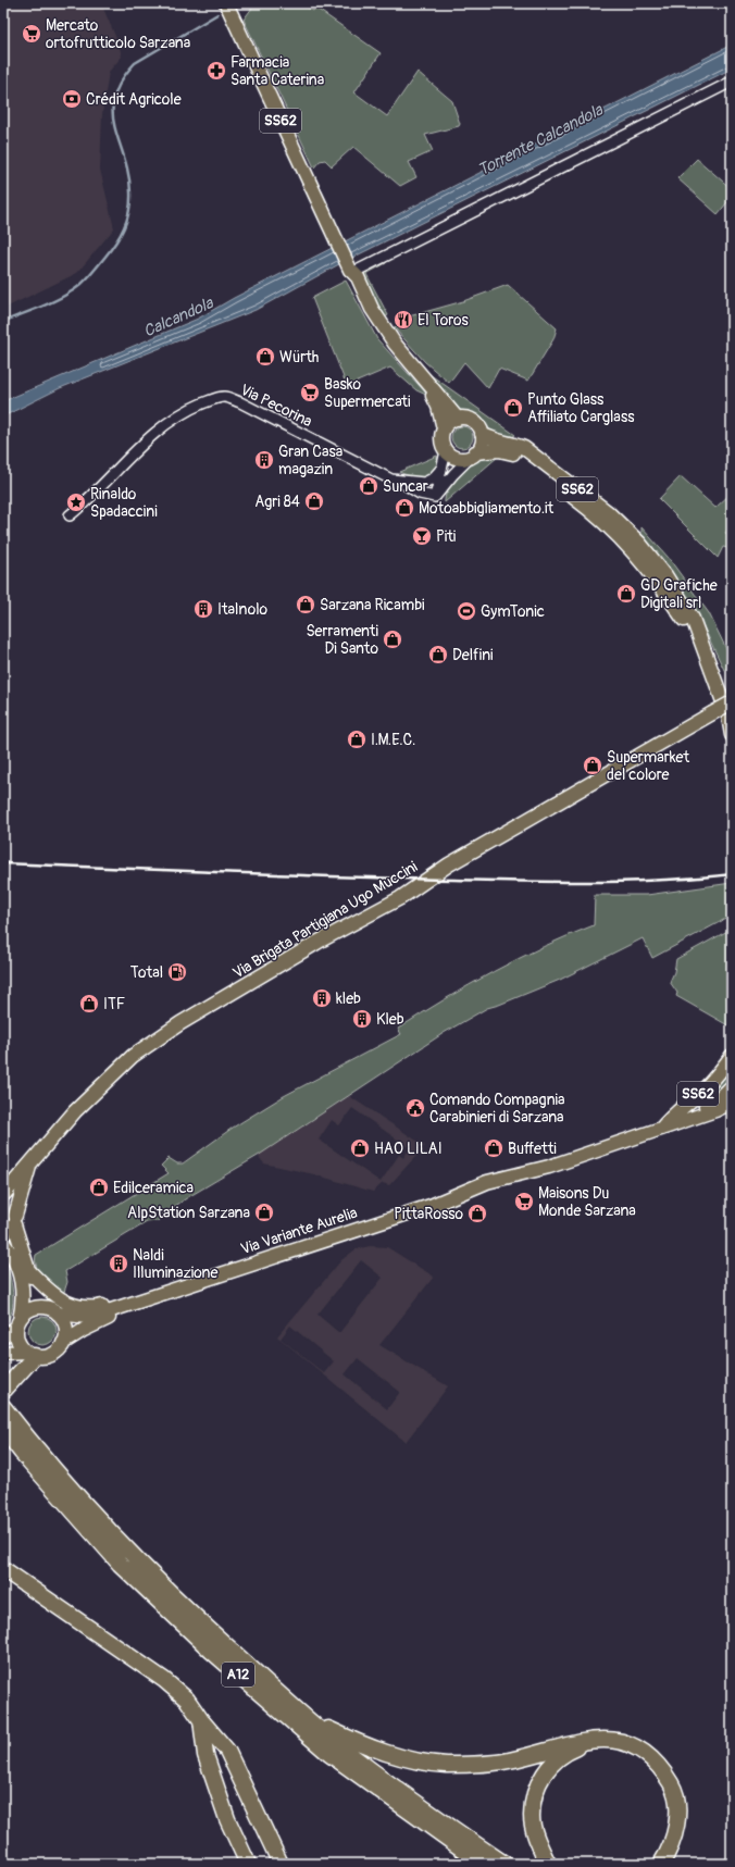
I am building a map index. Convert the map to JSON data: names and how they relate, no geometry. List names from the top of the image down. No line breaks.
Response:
{"streets":{"highway":["A12"],"main road":["SS62","Via Brigata Partigiana Ugo Muccini","Via Variante Aurelia"],"street":["Via Pecorina"]},"crossings":[["SS62","Via Variante Aurelia"]],"water":["Torrente Calcandola","Calcandola"],"places":{"supermarket":["Mercato ortofrutticolo Sarzana","Basko Supermercati","Maisons Du Monde Sarzana"],"pharmacy":["Farmacia Santa Caterina"],"bank":["Crédit Agricole"],"restaurant":["El Toros"],"shop":["Würth","Punto Glass Affiliato Carglass","Suncar","Agri 84","Motoabbigliamento.it","GD Grafiche Digitali srl","Sarzana Ricambi","Serramenti Di Santo","Delfini","I.M.E.C.","Supermarket del colore","ITF","HAO LILAI","Buffetti","Edilceramica","AlpStation Sarzana","PittaRosso"],"building":["Gran Casa magazin","Italnolo","kleb","Kleb","Naldi Illuminazione"],"place":["Rinaldo Spadaccini"],"bar":["Piti"],"sports":["GymTonic"],"fuel station":["Total"],"public building":["Comando Compagnia Carabinieri di Sarzana"]}}
